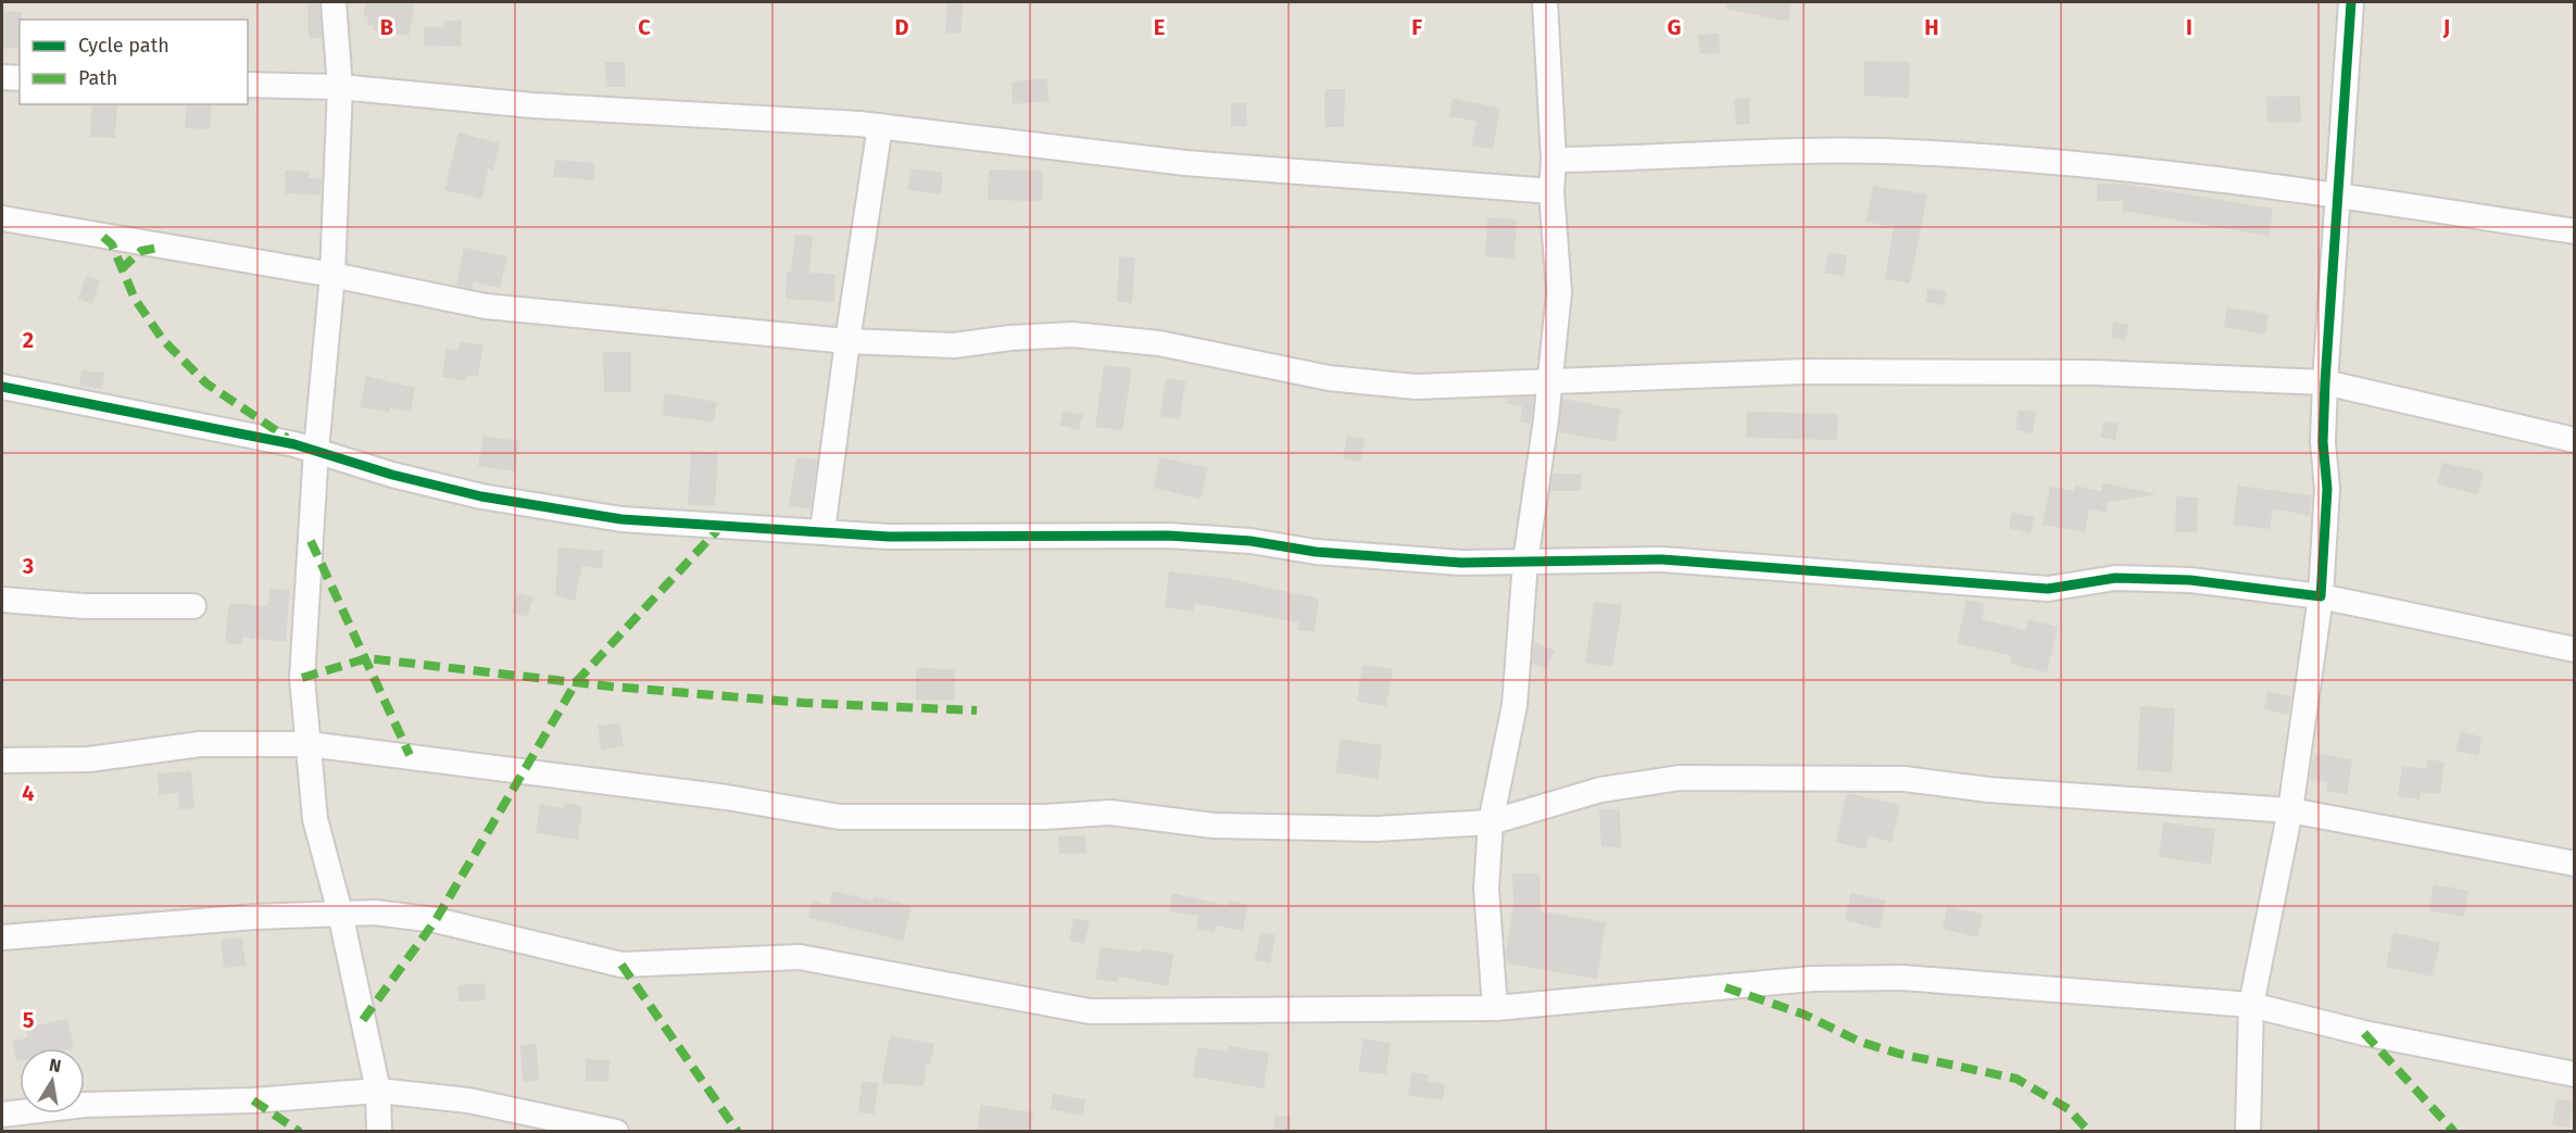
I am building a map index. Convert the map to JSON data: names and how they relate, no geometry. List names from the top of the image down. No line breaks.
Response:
{"legend":["Cycle path","Path"],"north":"top","grid":{"columns":["B","C","D","E","F","G","H","I","J"],"rows":["2","3","4","5"]}}
